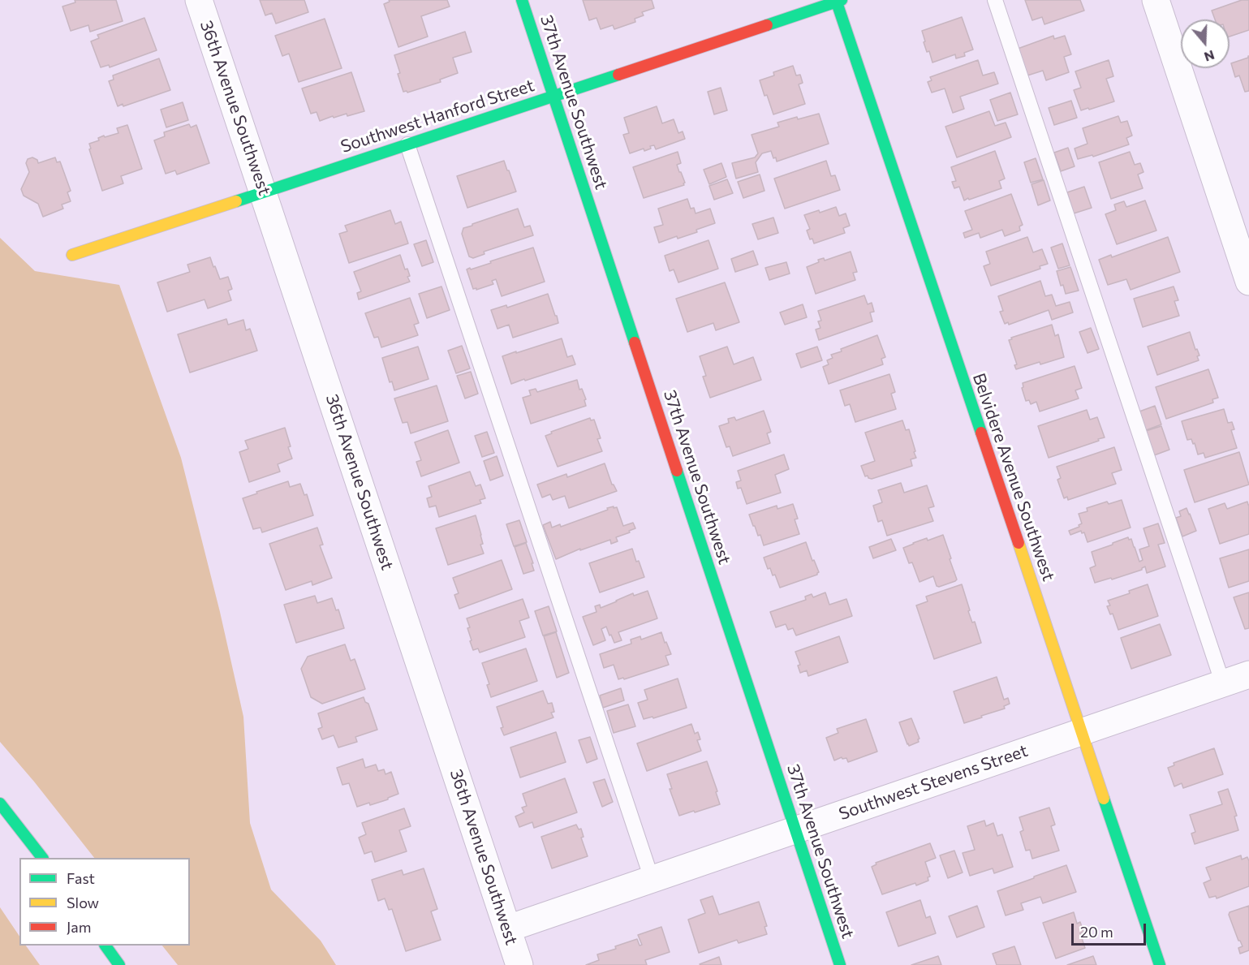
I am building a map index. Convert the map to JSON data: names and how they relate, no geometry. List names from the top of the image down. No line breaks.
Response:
{"streets":{"street":["37th Avenue Southwest","36th Avenue Southwest","Southwest Hanford Street","Belvidere Avenue Southwest","Southwest Stevens Street"]},"crossings":[["37th Avenue Southwest","Southwest Hanford Street"],["37th Avenue Southwest","Southwest Stevens Street"],["36th Avenue Southwest","Southwest Hanford Street"],["36th Avenue Southwest","Southwest Stevens Street"],["Southwest Hanford Street","Belvidere Avenue Southwest"],["Belvidere Avenue Southwest","Southwest Stevens Street"]],"legend":["Fast","Slow","Jam"],"scale_bar":"20 m","north":"bottom"}
